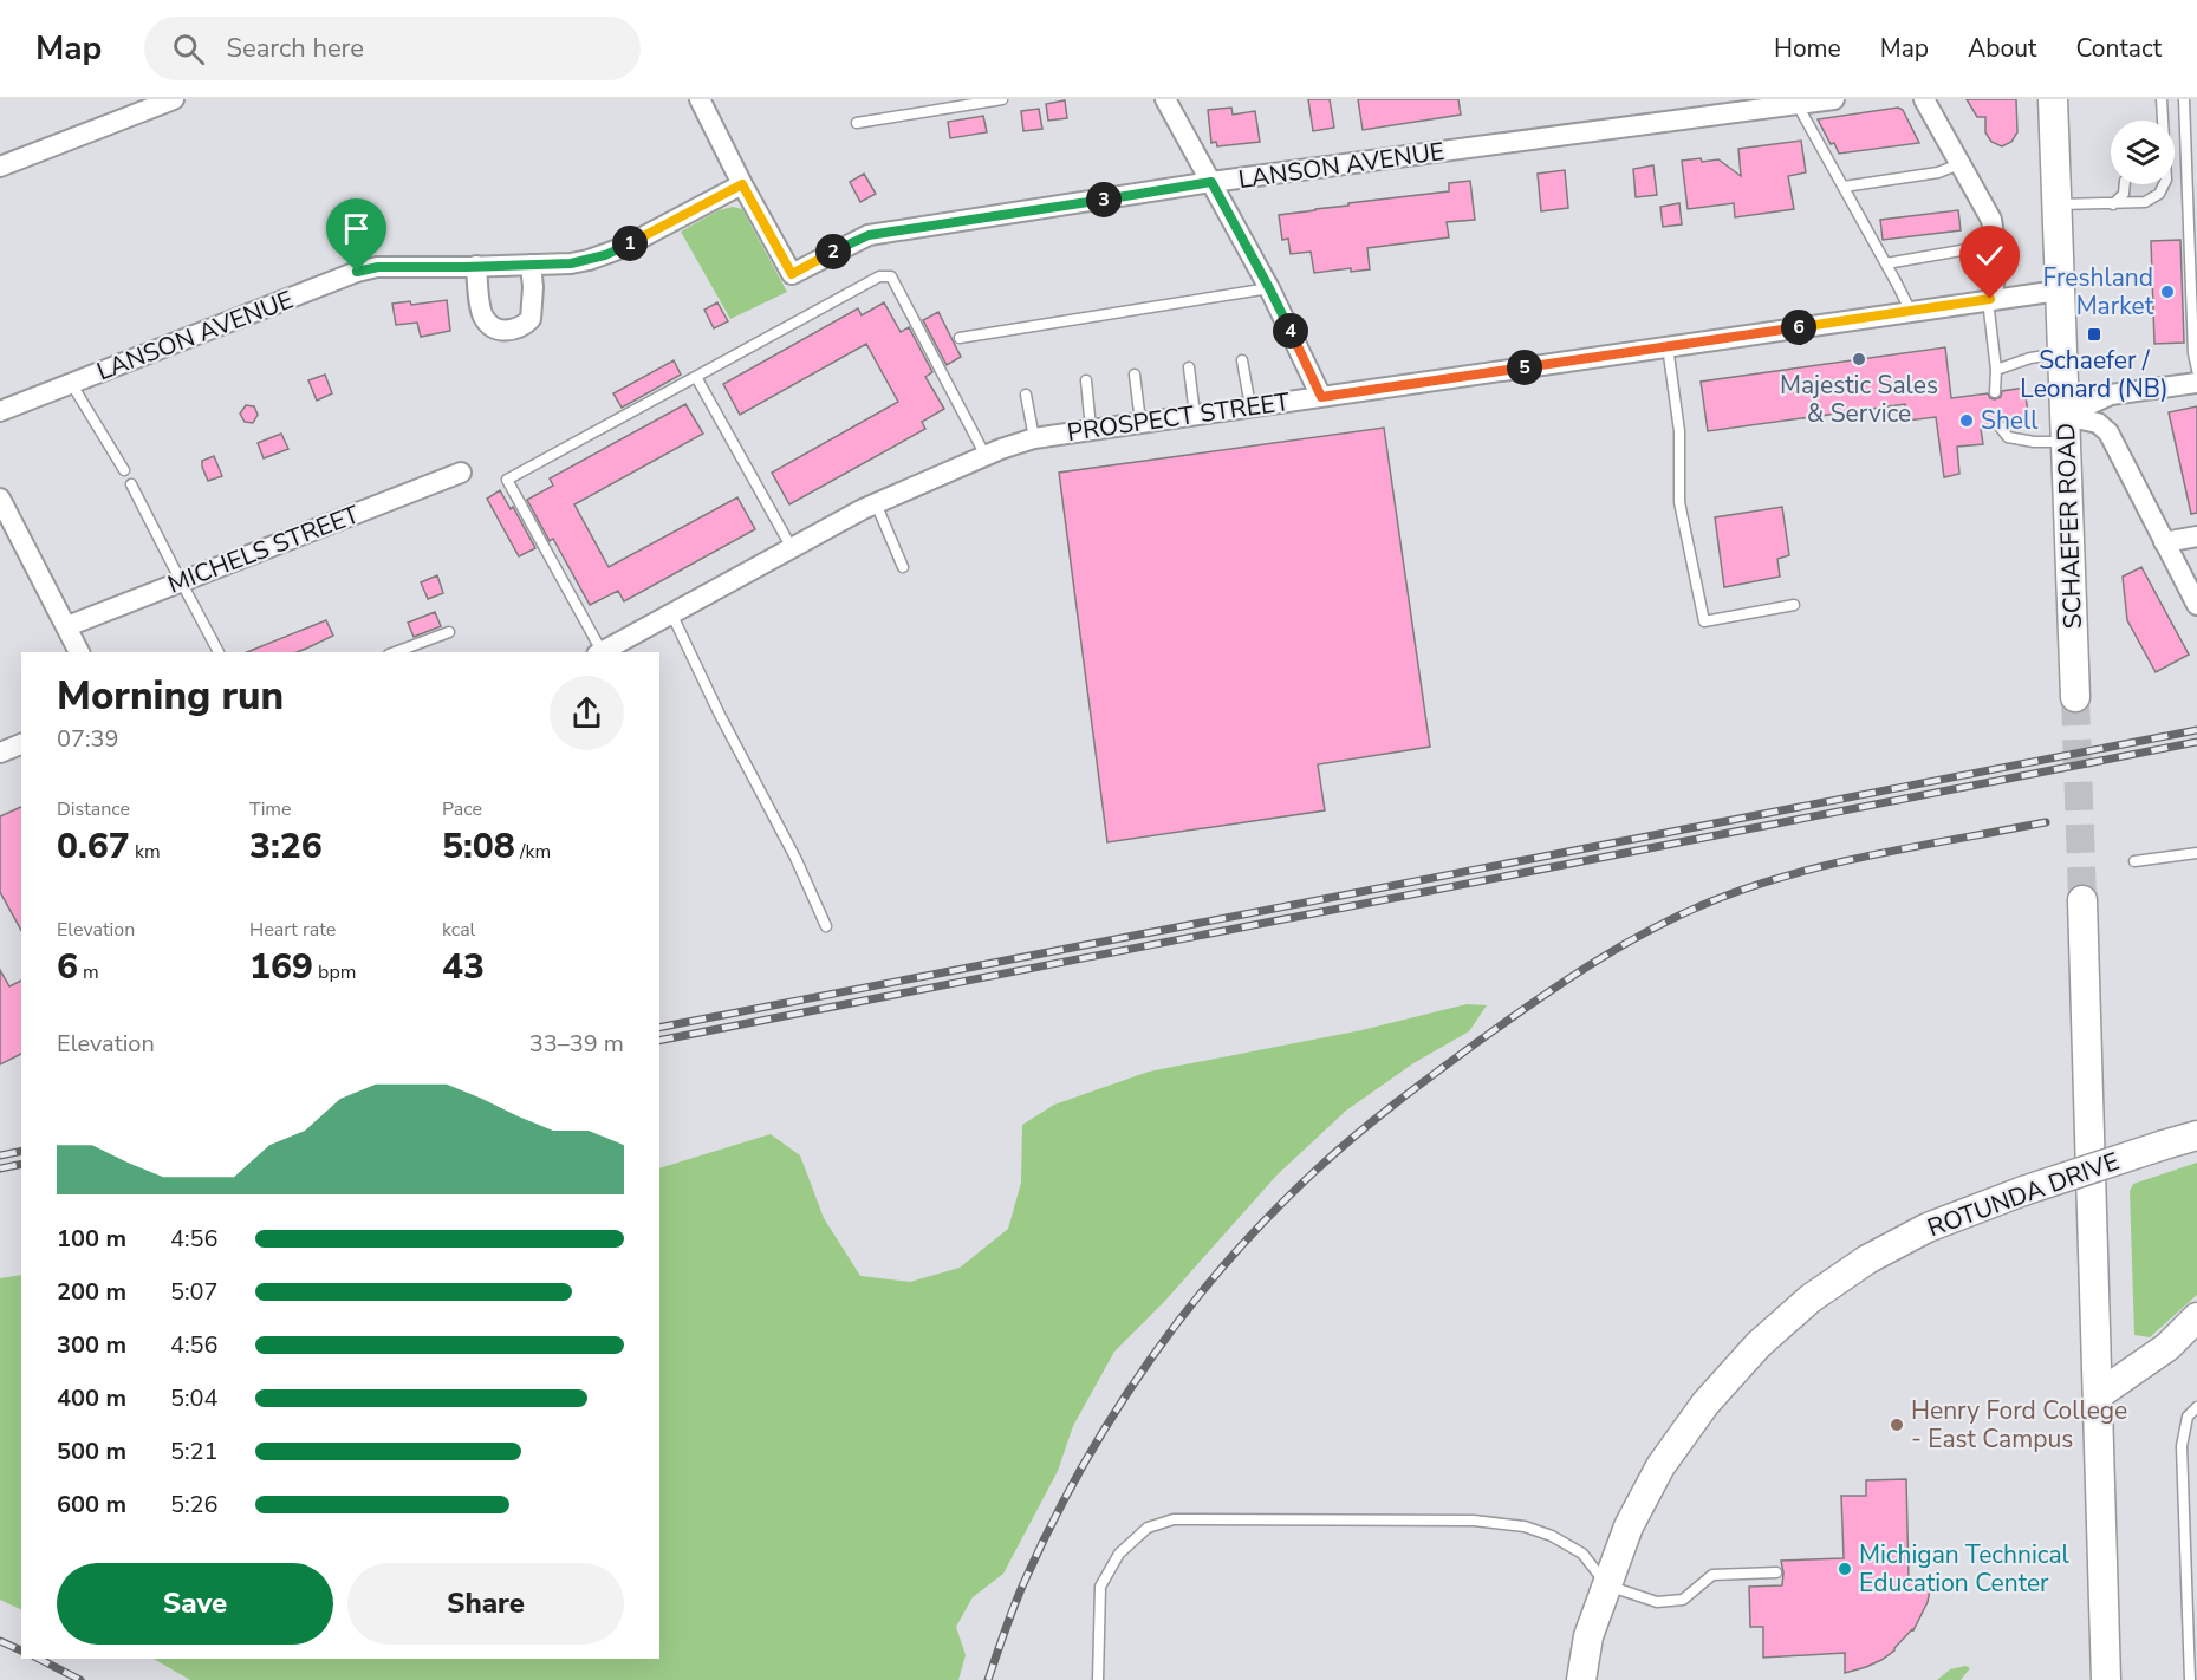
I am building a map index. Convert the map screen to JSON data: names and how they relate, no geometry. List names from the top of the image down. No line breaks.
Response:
{"streets":{"main road":["SCHAEFER ROAD","ROTUNDA DRIVE"],"street":["LANSON AVENUE","PROSPECT STREET","MICHELS STREET"]},"crossings":[["PROSPECT STREET","SCHAEFER ROAD"]],"places":{"other":["Freshland Market","Majestic Sales & Service","Shell","Henry Ford College - East Campus","Michigan Technical Education Center"],"transit":["Schaefer / Leonard (NB)"]},"page":{"header":"Map","search":"Search here","nav":["Home","Map","About","Contact"],"pins":["3","1","2","6","4","5"],"heading":["Morning run","07:39"],"stats":[["Distance","0.67 km"],["Time","3:26"],["Pace","5:08 /km"],["Elevation","6 m"],["Heart rate","169 bpm"],["kcal","43"]],"chart":["Elevation","33–39 m"],"list":[{"name":"100 m","note":"4:56"},{"name":"200 m","note":"5:07"},{"name":"300 m","note":"4:56"},{"name":"400 m","note":"5:04"},{"name":"500 m","note":"5:21"},{"name":"600 m","note":"5:26"}],"buttons":["Save","Share"]}}
